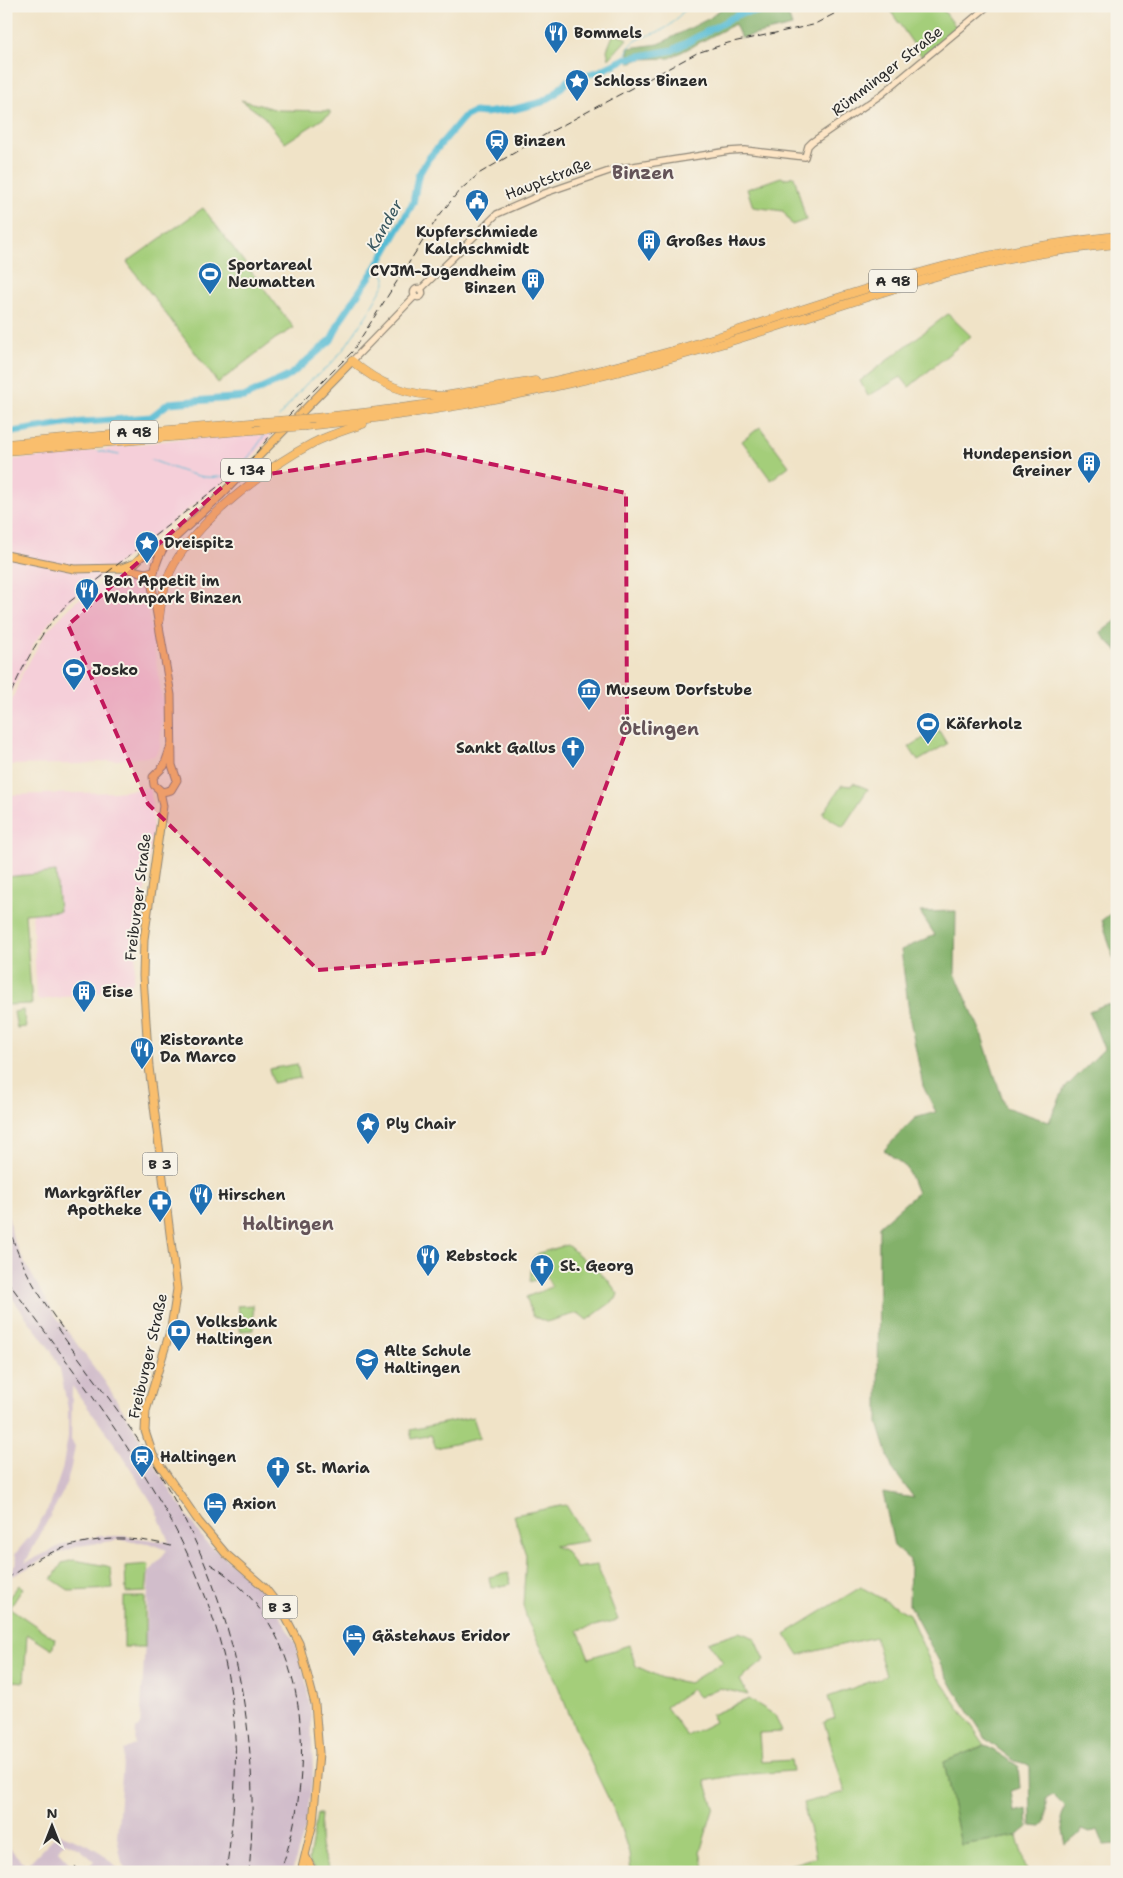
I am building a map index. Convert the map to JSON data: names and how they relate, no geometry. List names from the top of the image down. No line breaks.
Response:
{"streets":{"highway":["A 98"],"main road":["Rümminger Straße","Hauptstraße","L 134","Freiburger Straße","B 3"]},"crossings":[["Rümminger Straße","Hauptstraße"],["Hauptstraße","L 134"],["Freiburger Straße","B 3"]],"districts":["Binzen","Ötlingen","Haltingen"],"water":["Kander"],"places":{"restaurant":["Bommels","Bon Appetit im Wohnpark Binzen","Ristorante Da Marco","Hirschen","Rebstock"],"place":["Schloss Binzen","Dreispitz","Ply Chair"],"station":["Binzen","Haltingen"],"public building":["Kupferschmiede Kalchschmidt"],"building":["Großes Haus","CVJM-Jugendheim Binzen","Hundepension Greiner","Eise"],"sports":["Sportareal Neumatten","Josko","Käferholz"],"museum":["Museum Dorfstube"],"church":["Sankt Gallus","St. Georg","St. Maria"],"pharmacy":["Markgräfler Apotheke"],"bank":["Volksbank Haltingen"],"school or university":["Alte Schule Haltingen"],"hotel":["Axion","Gästehaus Eridor"]},"north":"top"}
